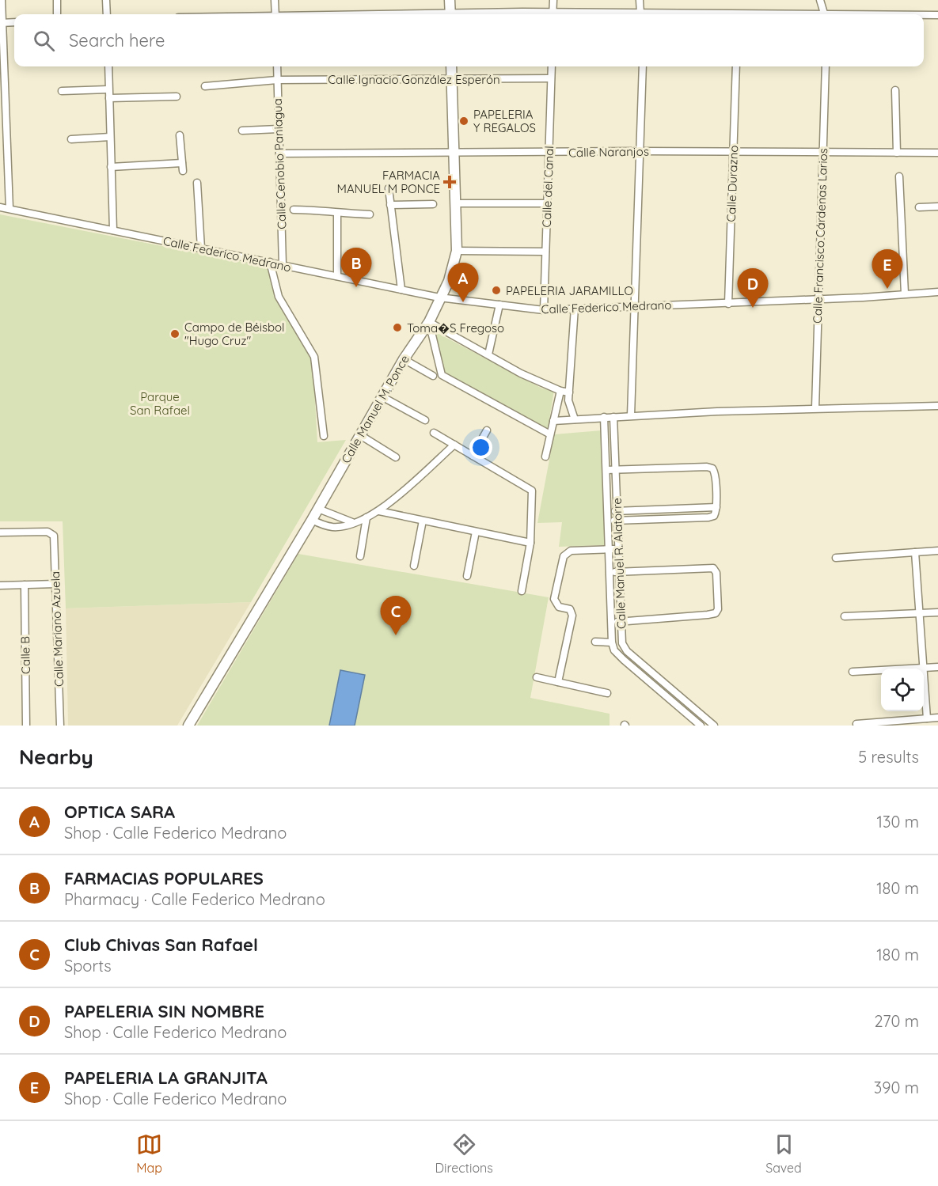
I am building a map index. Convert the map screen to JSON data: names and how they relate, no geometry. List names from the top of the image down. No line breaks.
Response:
{"streets":{"street":["Calle Ignacio González Esperón","Calle Naranjos","Calle Cenobio Paniagua","Calle Durazno","Calle del Canal","Calle Francisco Cárdenas Larios","Calle Federico Medrano","Calle Manuel M. Ponce","Calle Manuel R. Alatorre","Calle Mariano Azuela","Calle B"]},"crossings":[["Calle Ignacio González Esperón","Calle Cenobio Paniagua"],["Calle Ignacio González Esperón","Calle del Canal"],["Calle Ignacio González Esperón","Calle Manuel M. Ponce"],["Calle Naranjos","Calle Cenobio Paniagua"],["Calle Naranjos","Calle Durazno"],["Calle Naranjos","Calle del Canal"],["Calle Naranjos","Calle Francisco Cárdenas Larios"],["Calle Naranjos","Calle Manuel M. Ponce"],["Calle Cenobio Paniagua","Calle Federico Medrano"],["Calle Durazno","Calle Federico Medrano"],["Calle del Canal","Calle Federico Medrano"],["Calle Francisco Cárdenas Larios","Calle Federico Medrano"],["Calle Federico Medrano","Calle Manuel M. Ponce"]],"parks":["Parque San Rafael"],"places":{"other":["PAPELERIA Y REGALOS","PAPELERIA JARAMILLO","Toma�S Fregoso","Campo de Béisbol \"Hugo Cruz\""],"health":["FARMACIA MANUEL M PONCE"]},"page":{"search":"Search here","pins":["B","E","A","D","C"],"heading":["Nearby","5 results"],"list":[{"mark":"A","name":"OPTICA SARA","note":"Shop · Calle Federico Medrano","value":"130 m"},{"mark":"B","name":"FARMACIAS POPULARES","note":"Pharmacy · Calle Federico Medrano","value":"180 m"},{"mark":"C","name":"Club Chivas San Rafael","note":"Sports","value":"180 m"},{"mark":"D","name":"PAPELERIA SIN NOMBRE","note":"Shop · Calle Federico Medrano","value":"270 m"},{"mark":"E","name":"PAPELERIA LA GRANJITA","note":"Shop · Calle Federico Medrano","value":"390 m"}],"nav":["Map","Directions","Saved"]}}
